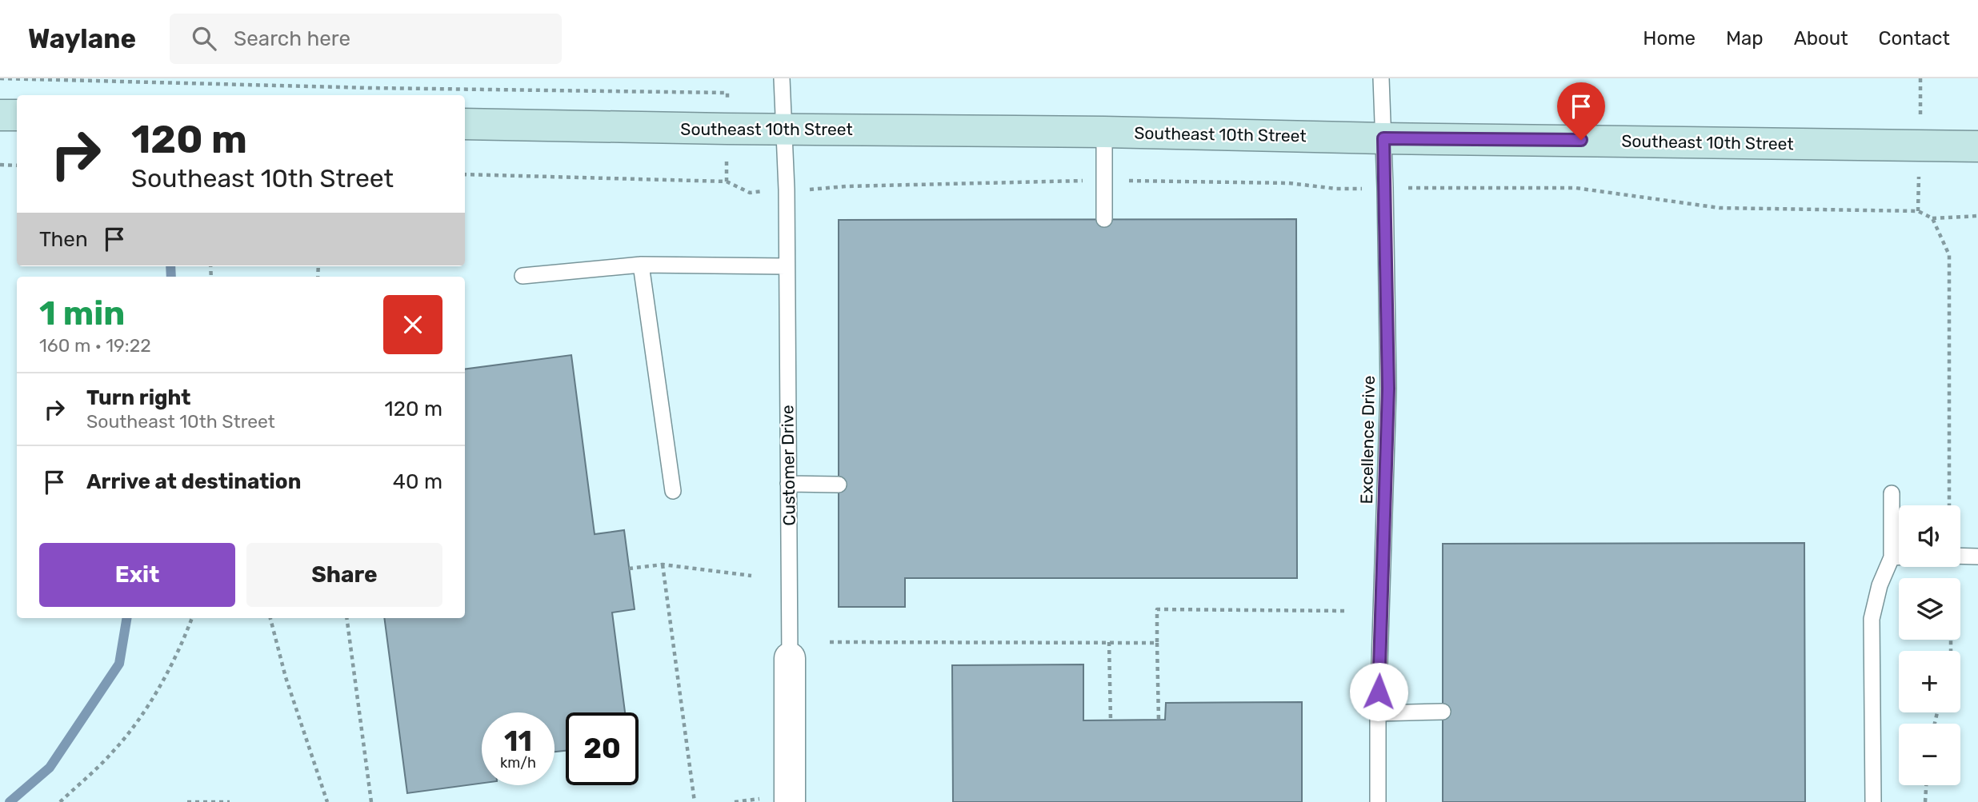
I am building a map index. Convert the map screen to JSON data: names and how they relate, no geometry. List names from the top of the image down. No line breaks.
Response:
{"streets":{"street":["Southeast 10th Street","Customer Drive"],"lane":["Excellence Drive"]},"crossings":[["Southeast 10th Street","Excellence Drive"],["Southeast 10th Street","Customer Drive"]],"page":{"header":"Waylane","search":"Search here","nav":["Home","Map","About","Contact"],"turn":["120 m","Southeast 10th Street"],"then":"Then","heading":["1 min","160 m · 19:22"],"list":[{"name":"Turn right","note":"Southeast 10th Street","value":"120 m"},{"name":"Arrive at destination","value":"40 m"}],"map_buttons":["+","−"],"buttons":["Exit","Share"],"speed":"11 km/h","limit":"20"}}
